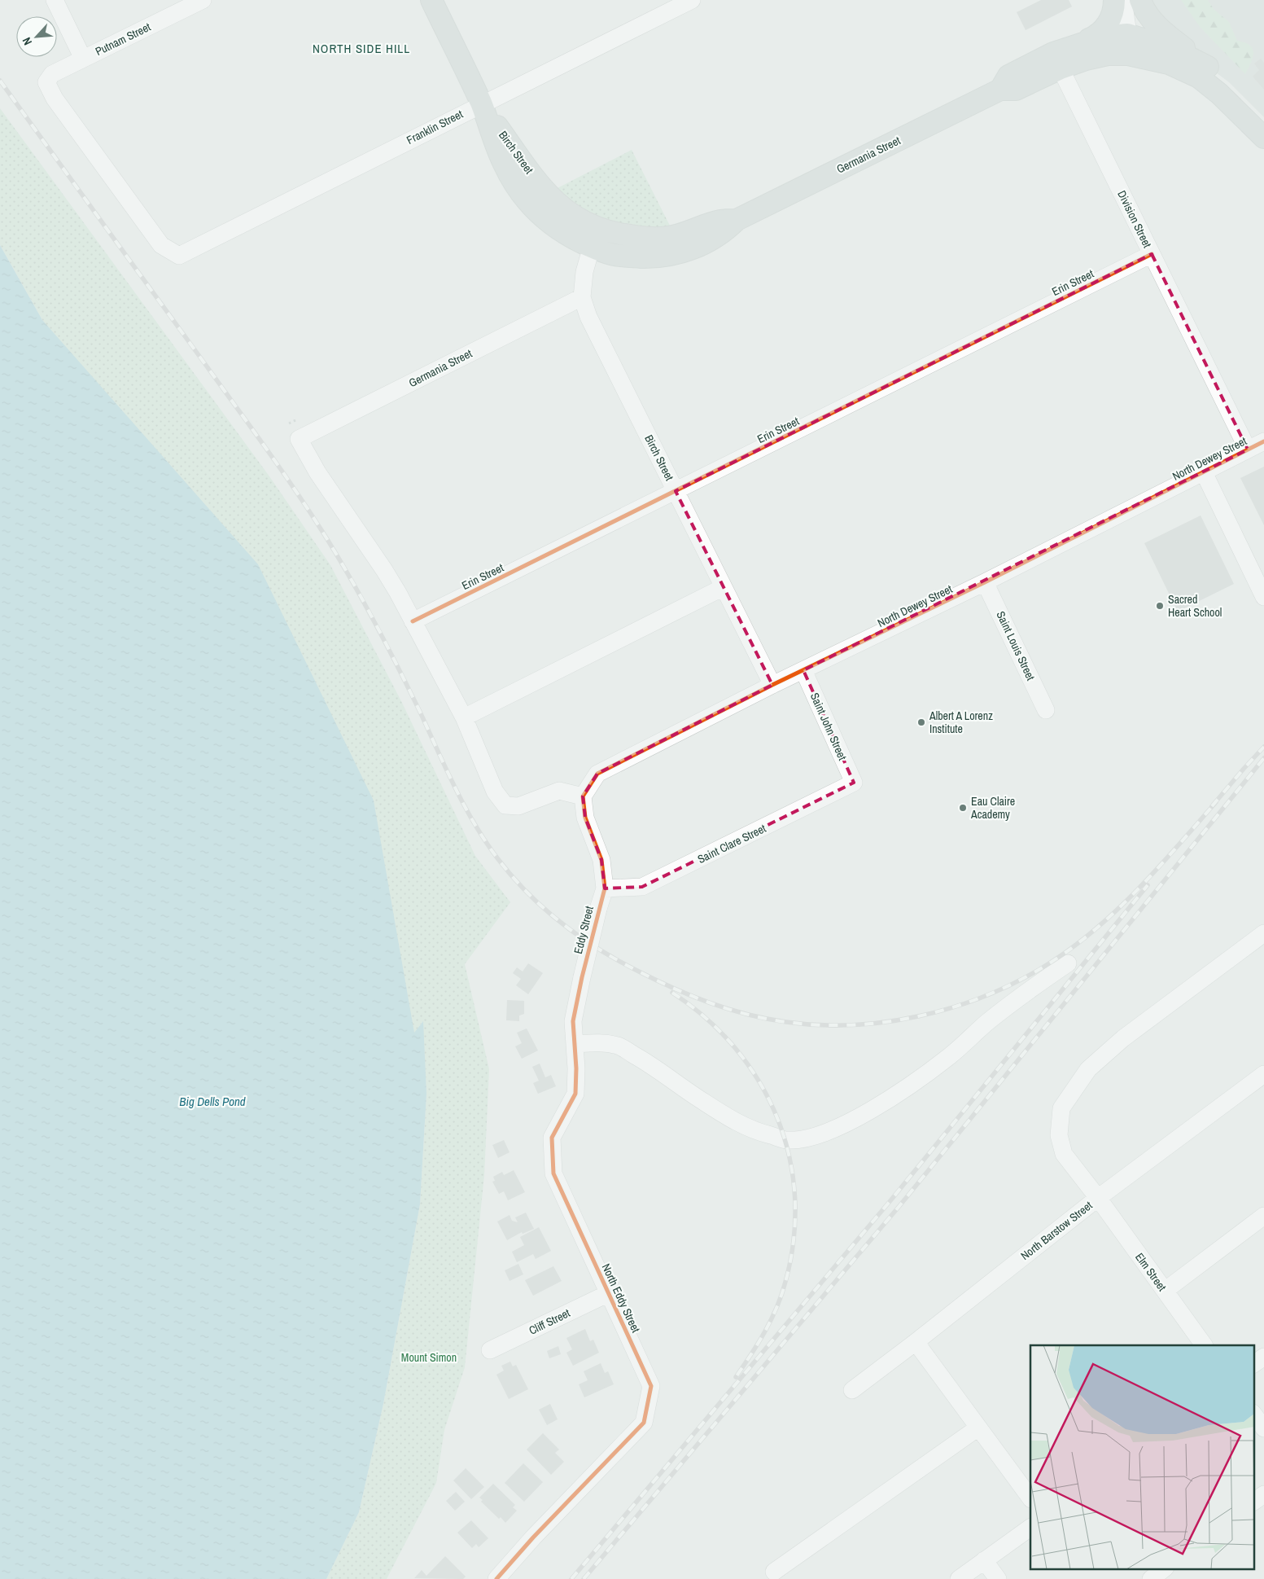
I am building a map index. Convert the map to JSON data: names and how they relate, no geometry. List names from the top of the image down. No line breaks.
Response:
{"streets":{"main road":["Birch Street","Germania Street"],"street":["Putnam Street","Franklin Street","Division Street","Erin Street","North Dewey Street","Saint Louis Street","Saint John Street","Saint Clare Street","Eddy Street","North Barstow Street","Elm Street","North Eddy Street","Cliff Street"]},"crossings":[["Putnam Street","Franklin Street"],["Franklin Street","Birch Street"],["Birch Street","Germania Street"],["Birch Street","Erin Street"],["Birch Street","North Dewey Street"],["Germania Street","Division Street"],["Germania Street","Erin Street"],["Division Street","Erin Street"],["Division Street","North Dewey Street"],["North Dewey Street","Saint Louis Street"],["North Dewey Street","Saint John Street"],["Saint John Street","Saint Clare Street"],["Saint Clare Street","Eddy Street"],["Eddy Street","North Eddy Street"],["North Barstow Street","Elm Street"],["North Eddy Street","Cliff Street"]],"districts":["NORTH SIDE HILL"],"water":["Big Dells Pond"],"parks":["Mount Simon"],"places":["Sacred Heart School","Albert A Lorenz Institute","Eau Claire Academy"],"north":"bottom left"}
